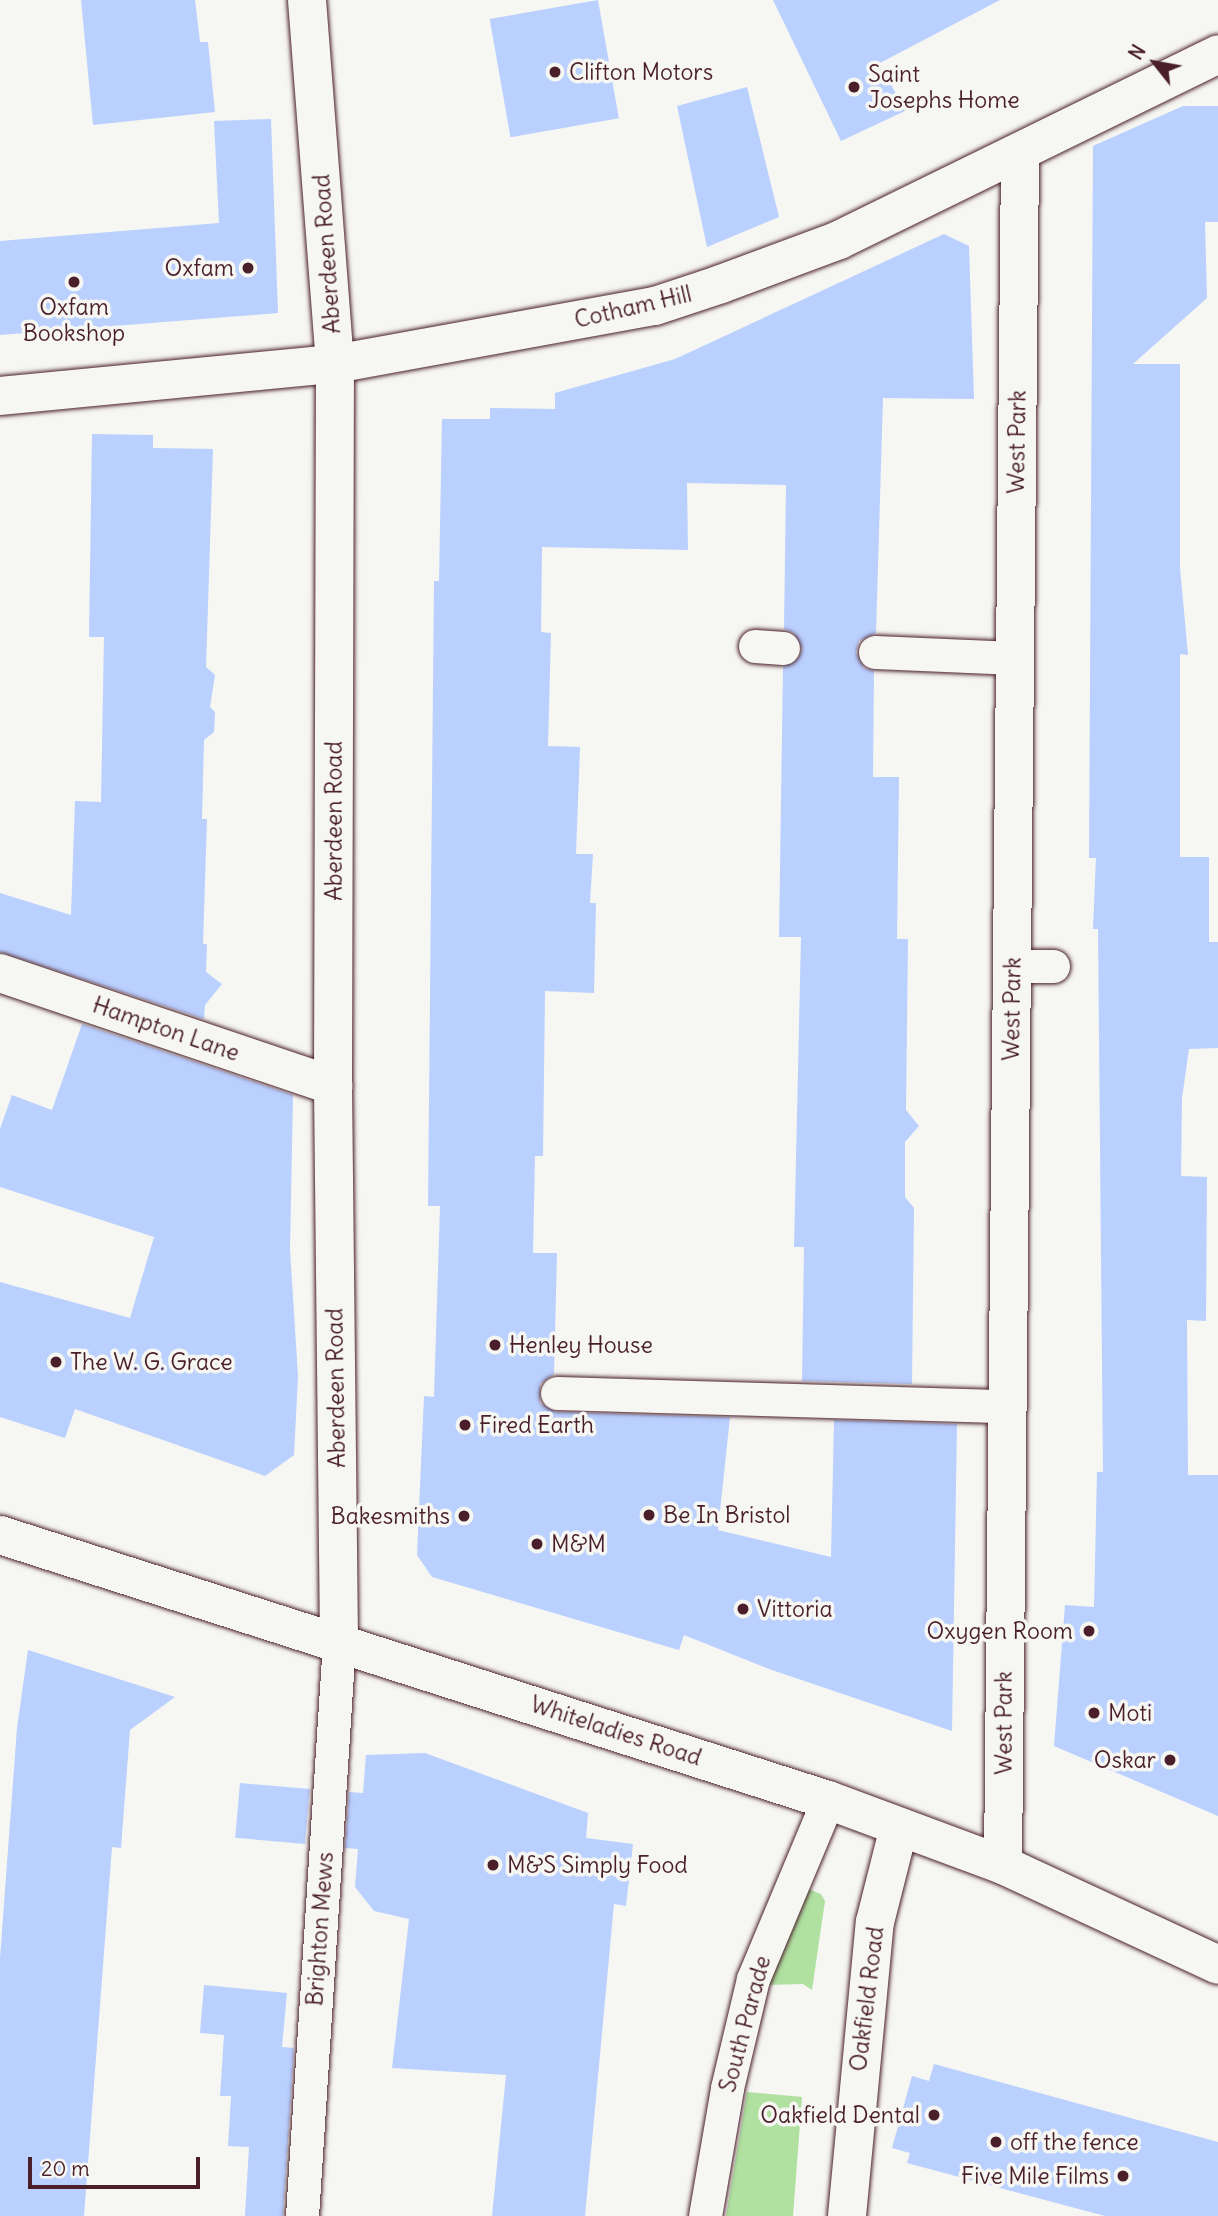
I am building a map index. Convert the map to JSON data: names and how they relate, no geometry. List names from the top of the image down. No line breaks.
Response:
{"streets":{"street":["Aberdeen Road","Cotham Hill","West Park","Hampton Lane","Whiteladies Road","Oakfield Road"],"lane":["Brighton Mews","South Parade"]},"crossings":[["Aberdeen Road","Cotham Hill"],["Aberdeen Road","Hampton Lane"],["Aberdeen Road","Whiteladies Road"],["Aberdeen Road","Brighton Mews"],["Cotham Hill","West Park"],["West Park","Whiteladies Road"],["Whiteladies Road","Brighton Mews"],["Whiteladies Road","Oakfield Road"],["Whiteladies Road","South Parade"]],"places":["Clifton Motors","Saint Josephs Home","Oxfam","Oxfam Bookshop","Henley House","The W. G. Grace","Fired Earth","Be In Bristol","Bakesmiths","M&M","Vittoria","Oxygen Room","Moti","Oskar","M&S Simply Food","Oakfield Dental","off the fence","Five Mile Films"],"scale_bar":"20 m","north":"top left"}
